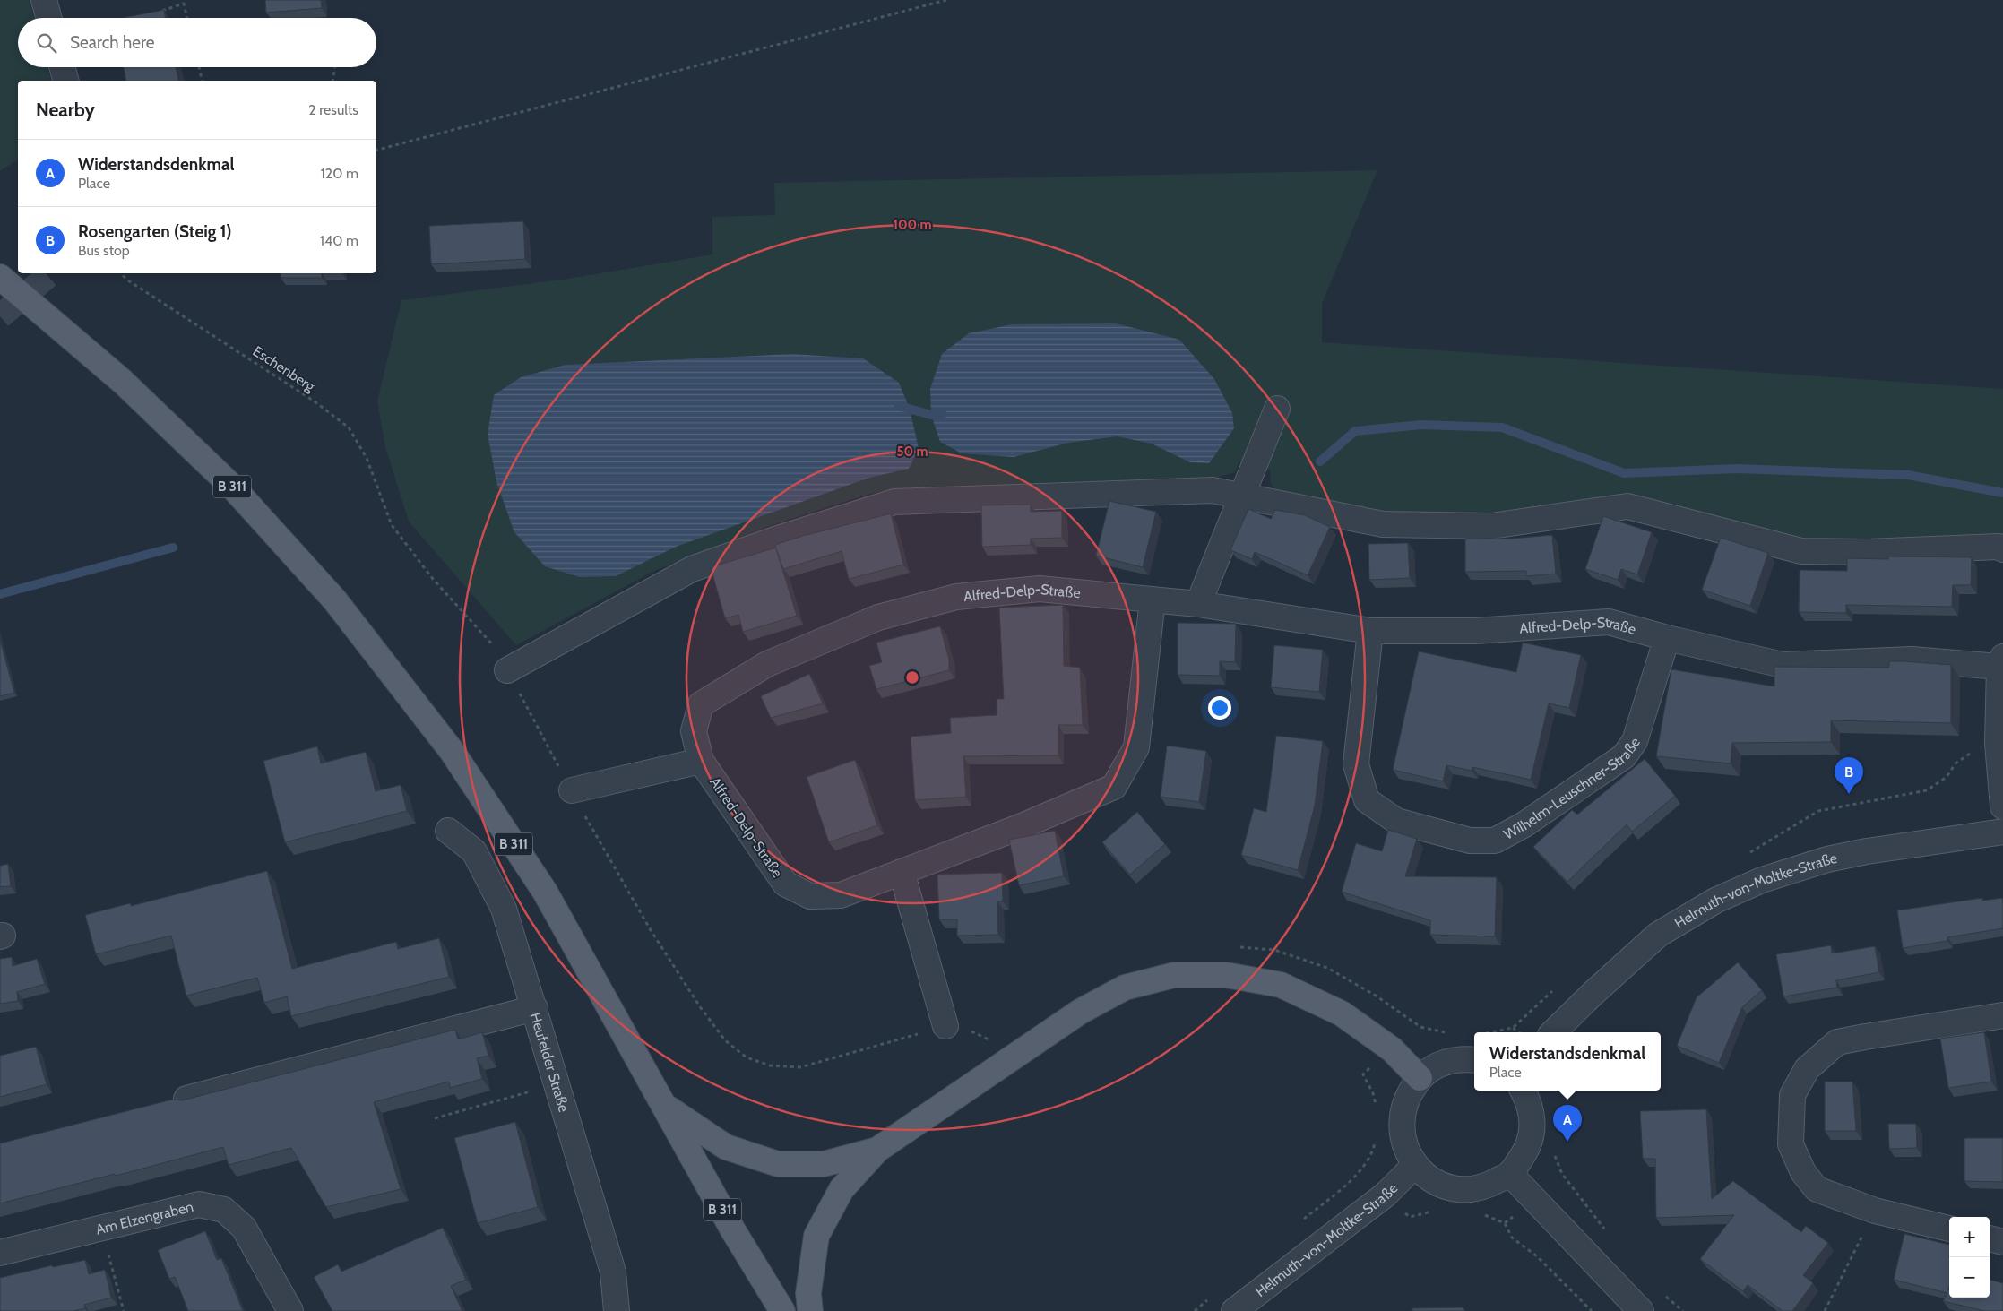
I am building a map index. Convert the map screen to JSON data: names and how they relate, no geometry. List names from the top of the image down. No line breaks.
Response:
{"streets":{"main road":["B 311"],"street":["Alfred-Delp-Straße","Wilhelm-Leuschner-Straße","Helmuth-von-Moltke-Straße","Heufelder Straße","Am Elzengraben"],"path":["Eschenberg"]},"crossings":[["Alfred-Delp-Straße","Wilhelm-Leuschner-Straße"]],"page":{"search":"Search here","heading":["Nearby","2 results"],"list":[{"mark":"A","name":"Widerstandsdenkmal","note":"Place","value":"120 m"},{"mark":"B","name":"Rosengarten (Steig 1)","note":"Bus stop","value":"140 m"}],"pins":["B","A"],"popup":["Widerstandsdenkmal","Place"],"map_buttons":["+","−"]},"rings":["100 m","50 m"]}
